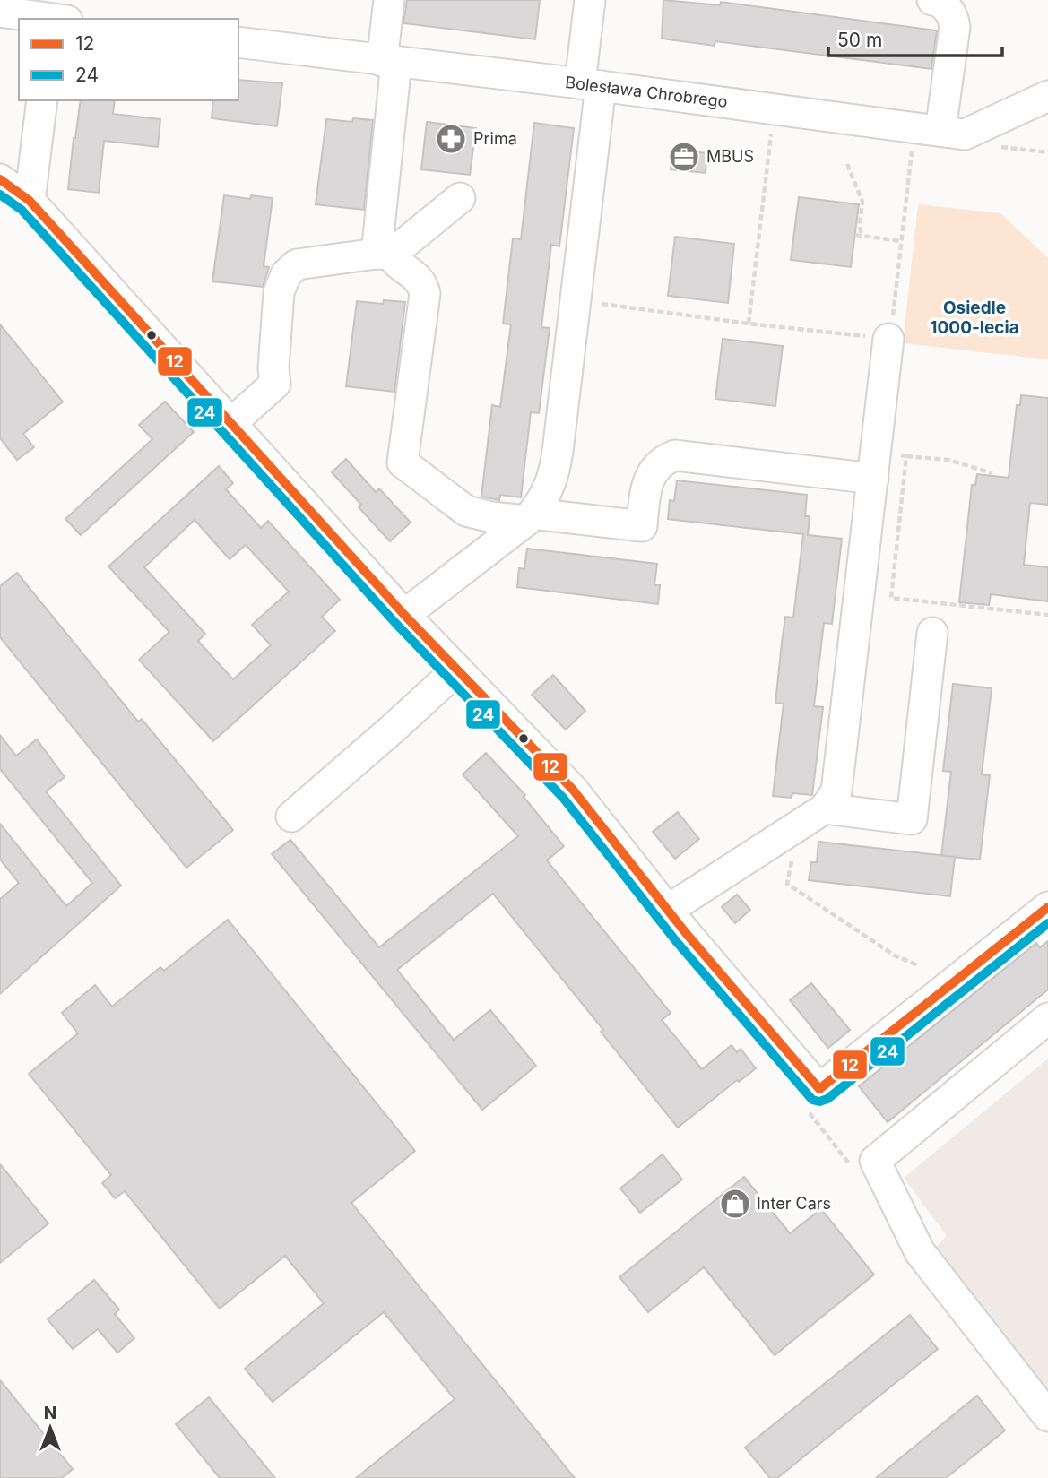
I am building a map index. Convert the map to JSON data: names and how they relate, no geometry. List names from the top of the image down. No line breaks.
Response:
{"streets":{"street":["Bolesława Chrobrego"]},"districts":["Osiedle 1000-lecia"],"places":{"pharmacy":["Prima"],"office":["MBUS"],"shop":["Inter Cars"]},"lines":["transit line 12","transit line 24"],"legend":["12","24"],"scale_bar":"50 m","north":"top"}
